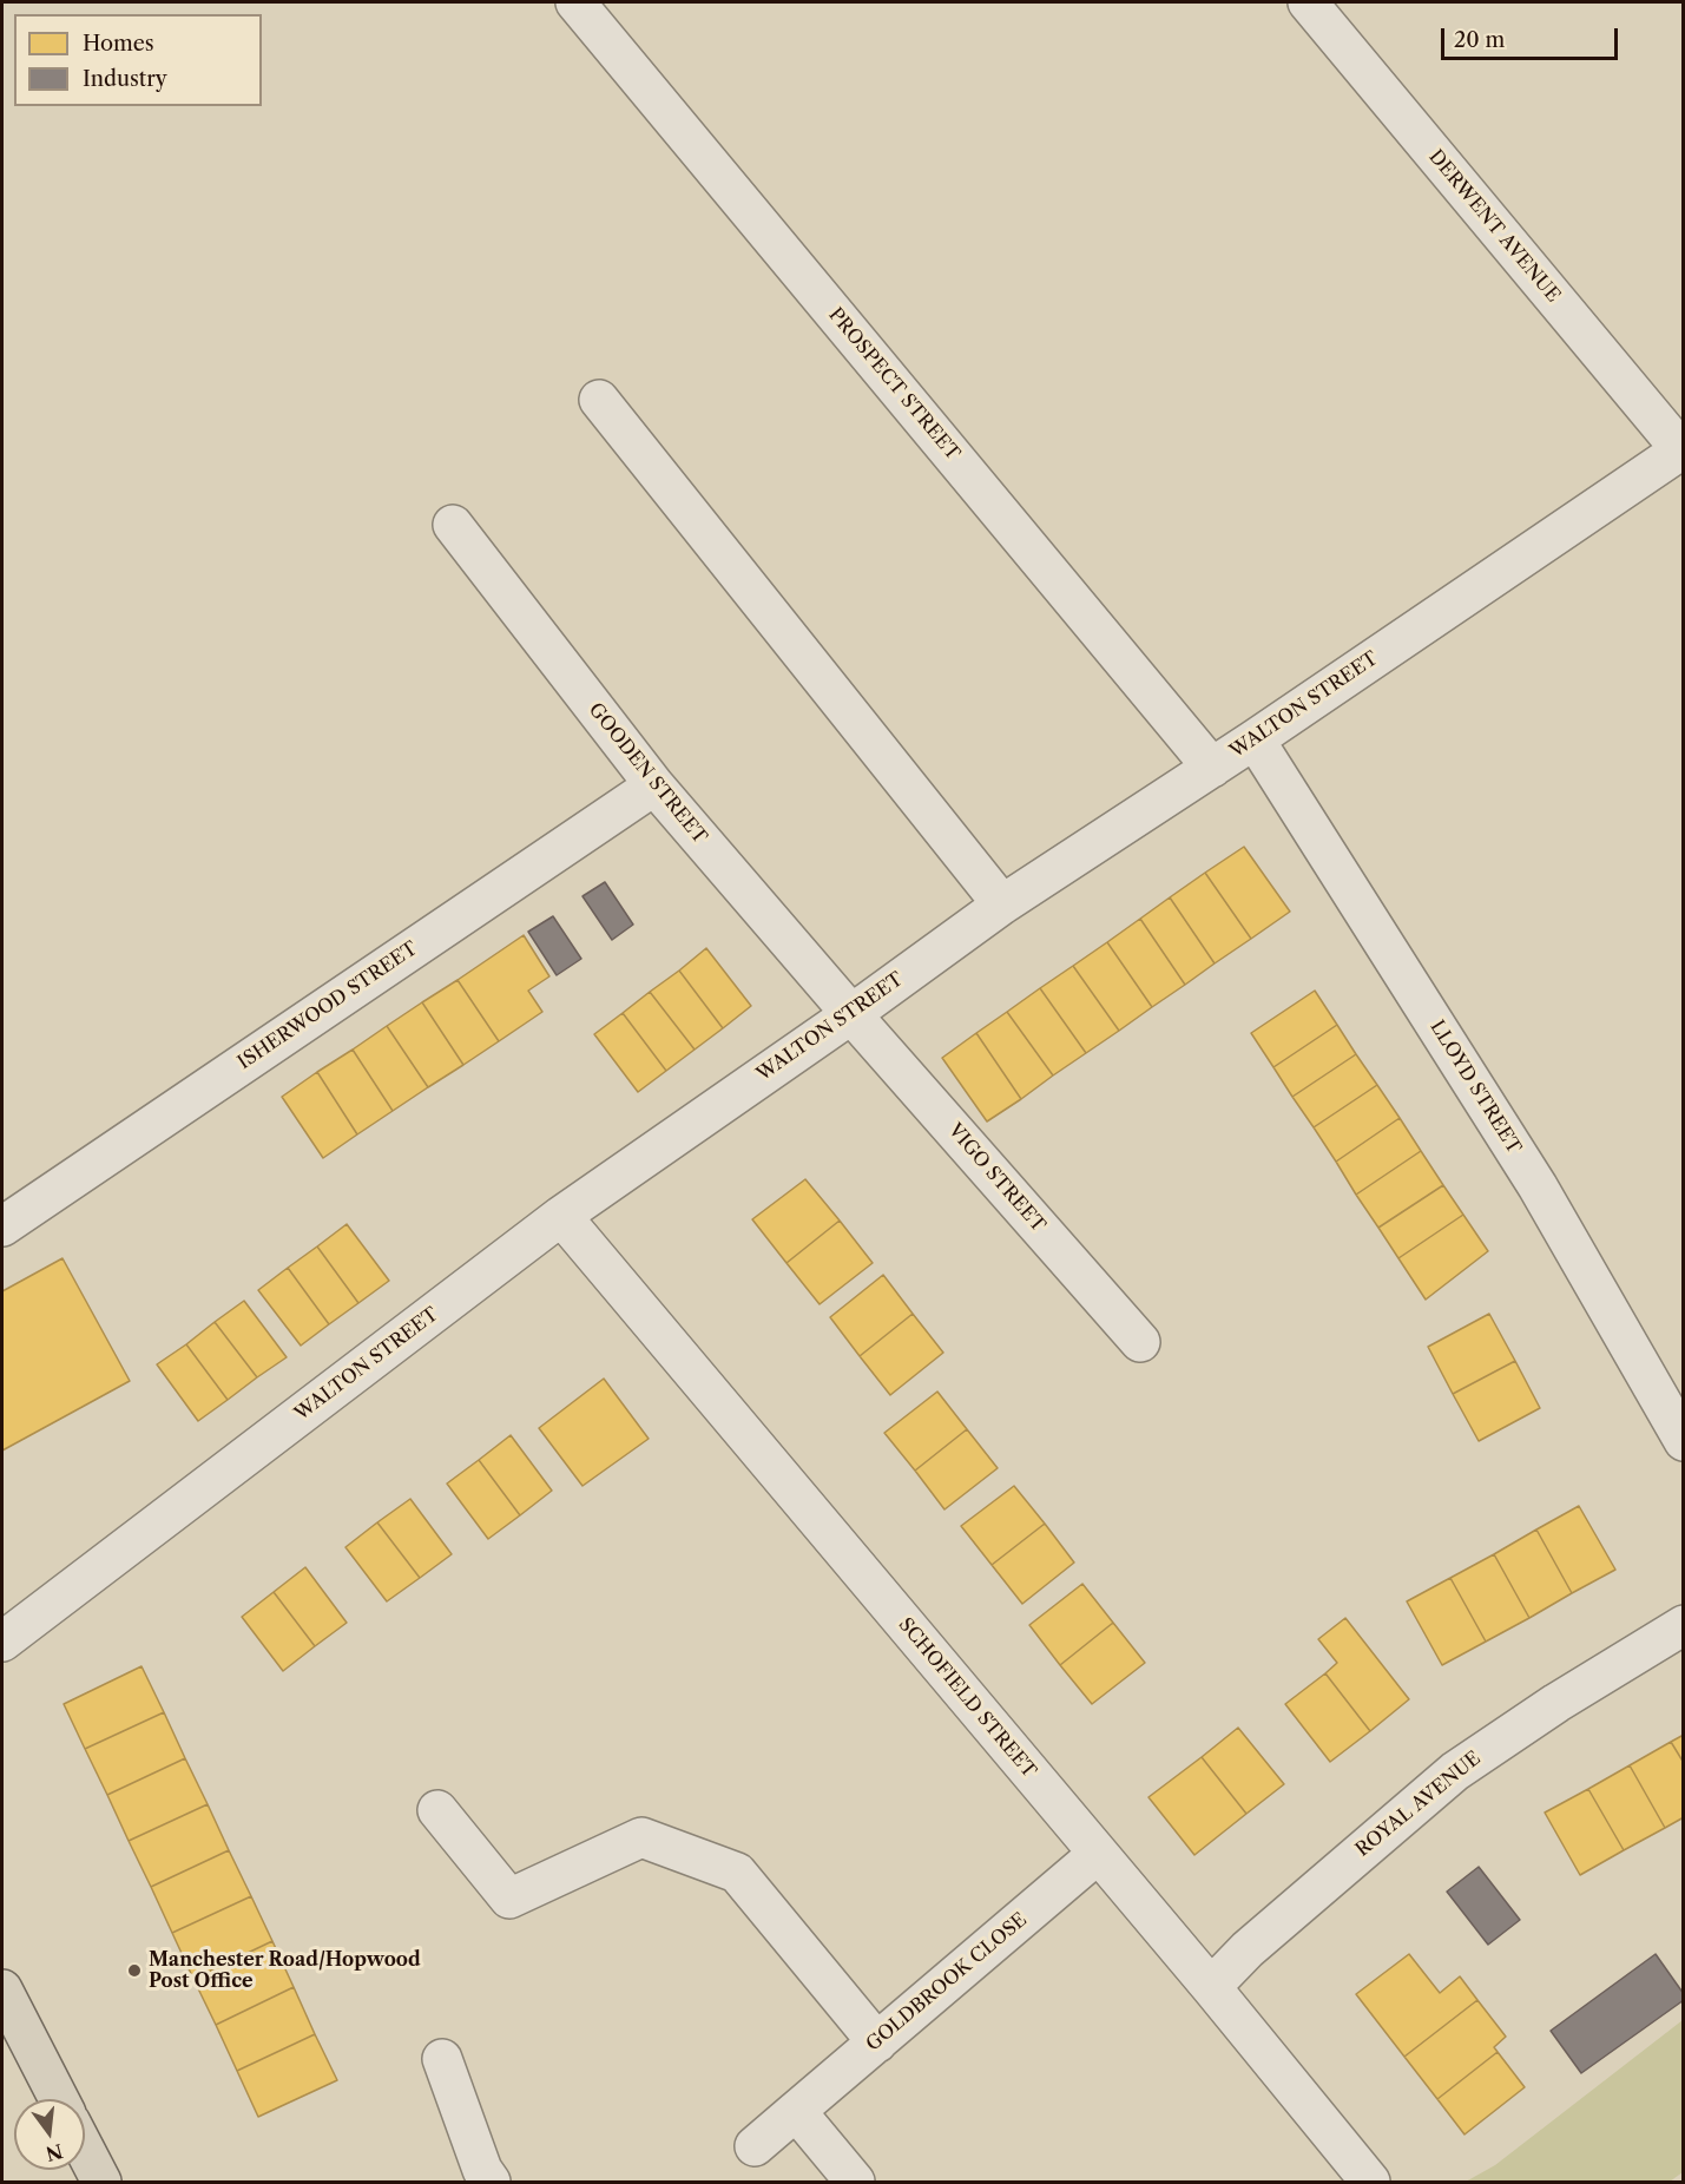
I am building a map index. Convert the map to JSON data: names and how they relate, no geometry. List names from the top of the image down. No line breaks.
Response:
{"streets":{"street":["DERWENT AVENUE","PROSPECT STREET","WALTON STREET","GOODEN STREET","ISHERWOOD STREET","LLOYD STREET","VIGO STREET","SCHOFIELD STREET","ROYAL AVENUE","GOLDBROOK CLOSE"]},"crossings":[["DERWENT AVENUE","WALTON STREET"],["PROSPECT STREET","WALTON STREET"],["WALTON STREET","GOODEN STREET"],["WALTON STREET","LLOYD STREET"],["WALTON STREET","VIGO STREET"],["WALTON STREET","SCHOFIELD STREET"],["GOODEN STREET","ISHERWOOD STREET"],["GOODEN STREET","VIGO STREET"],["SCHOFIELD STREET","ROYAL AVENUE"],["SCHOFIELD STREET","GOLDBROOK CLOSE"]],"places":["Manchester Road/Hopwood Post Office"],"legend":["Homes","Industry"],"scale_bar":"20 m","north":"bottom"}
